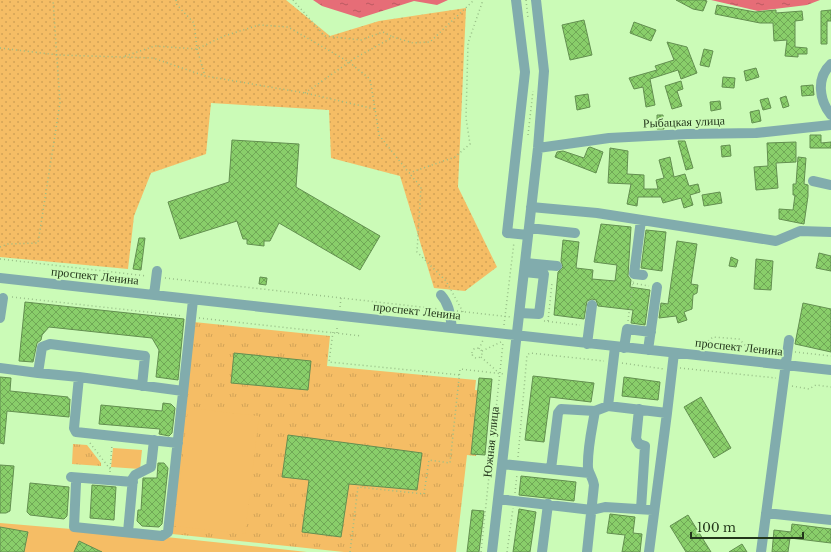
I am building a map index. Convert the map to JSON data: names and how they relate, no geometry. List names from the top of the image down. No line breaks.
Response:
{"streets":{"street":["Рыбацкая улица","проспект Ленина","Южная улица"]},"crossings":[["Рыбацкая улица","Южная улица"],["проспект Ленина","Южная улица"]],"scale_bar":"100 m"}
